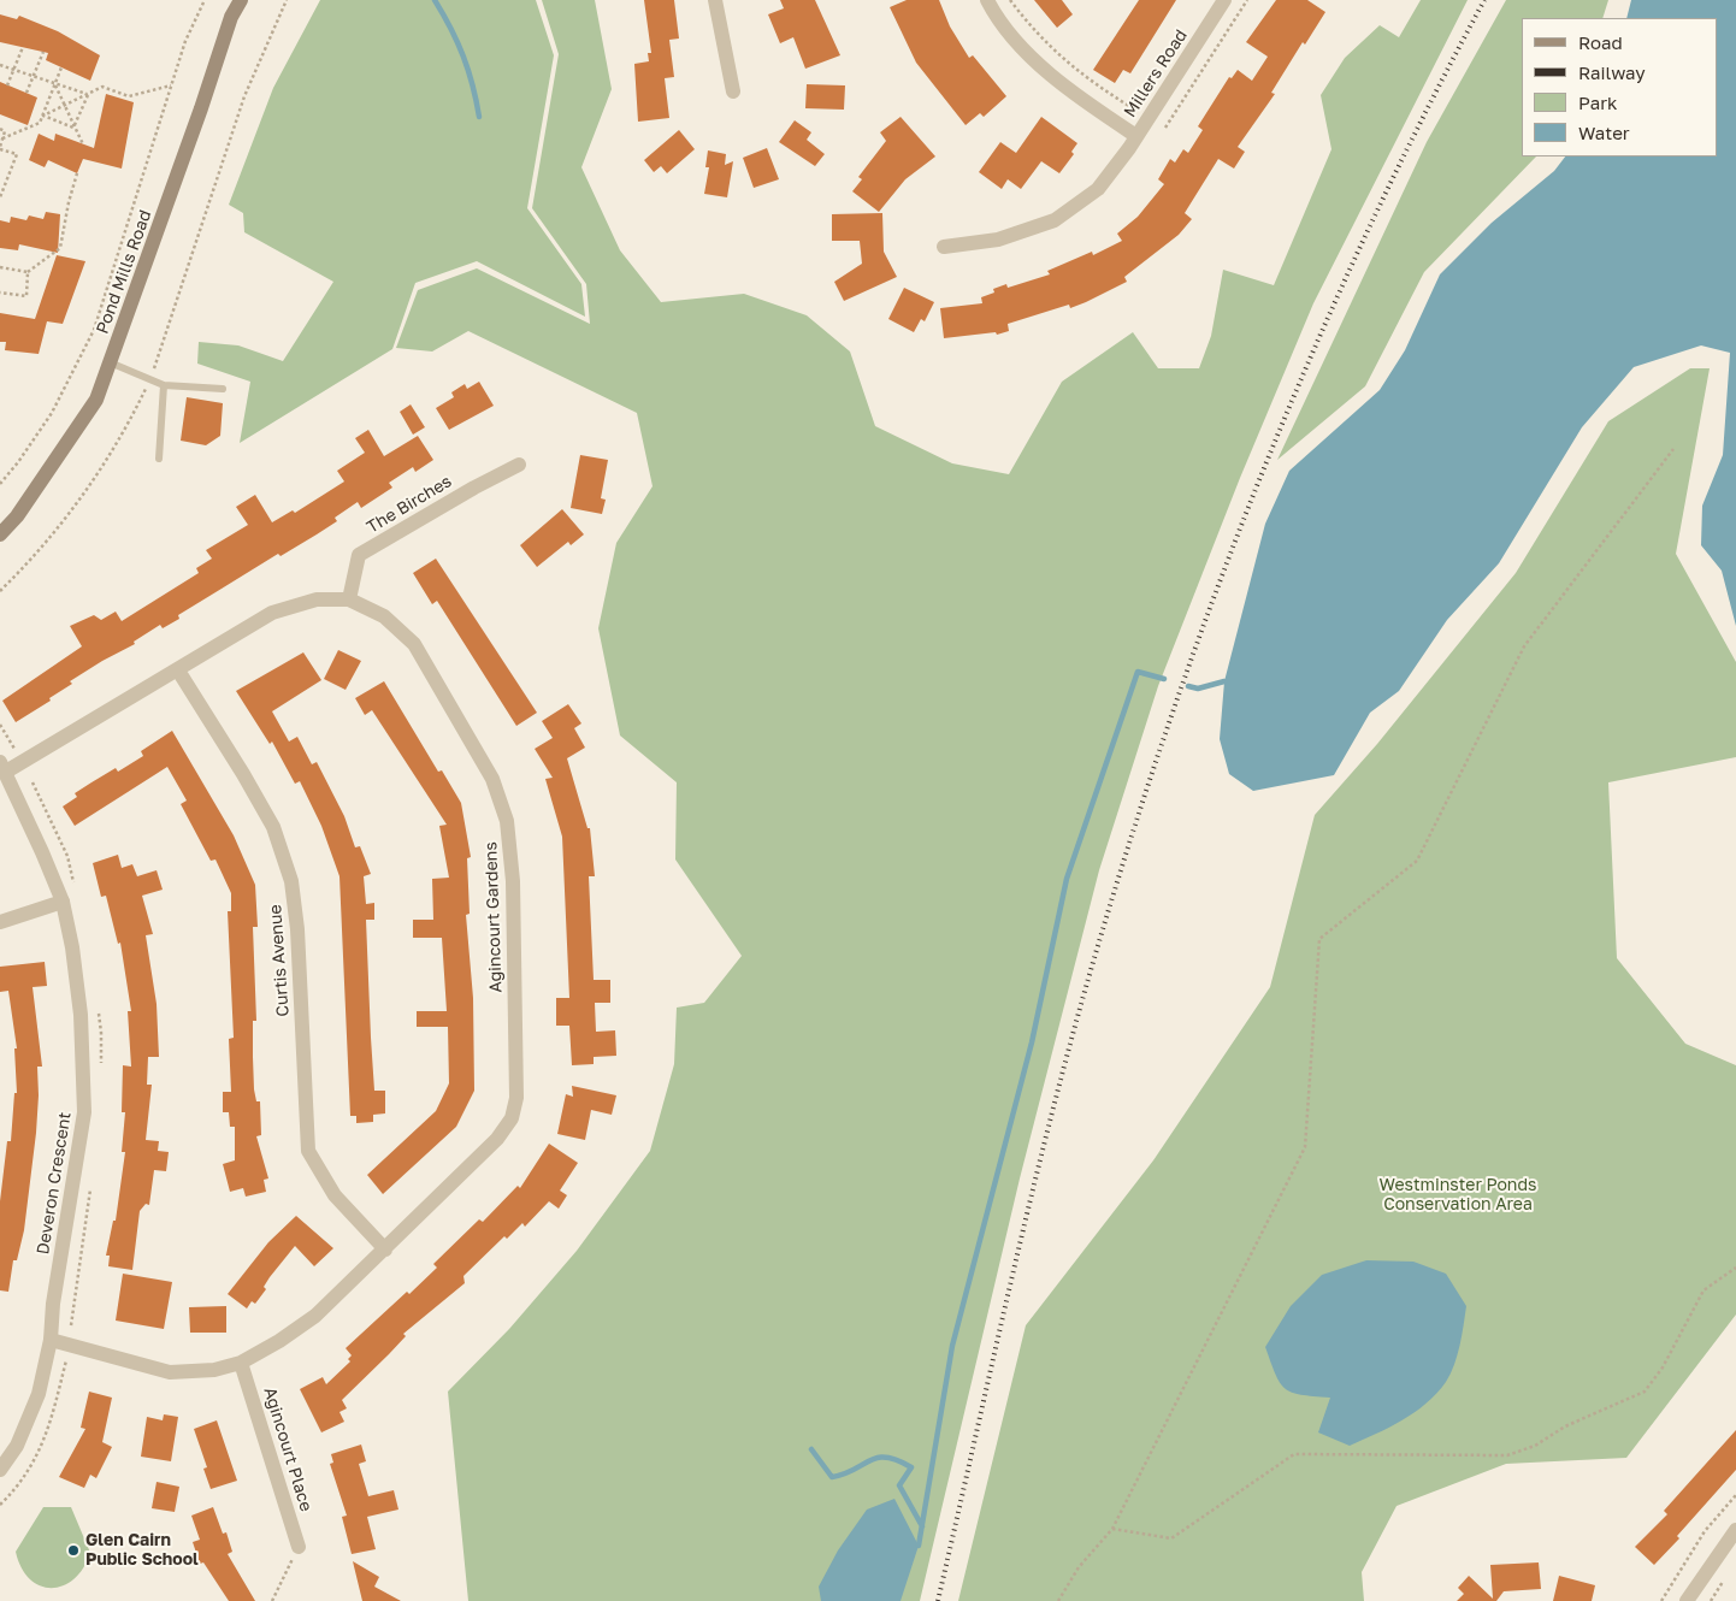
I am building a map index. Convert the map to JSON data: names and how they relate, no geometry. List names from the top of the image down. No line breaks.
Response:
{"streets":{"main road":["Pond Mills Road"],"street":["Millers Road","The Birches","Agincourt Gardens","Curtis Avenue","Deveron Crescent","Agincourt Place"]},"crossings":[["The Birches","Agincourt Gardens"],["Agincourt Gardens","Curtis Avenue"],["Agincourt Gardens","Deveron Crescent"],["Agincourt Gardens","Agincourt Place"]],"parks":["Westminster Ponds Conservation Area"],"places":["Glen Cairn Public School"],"legend":["Road","Railway","Park","Water"]}
